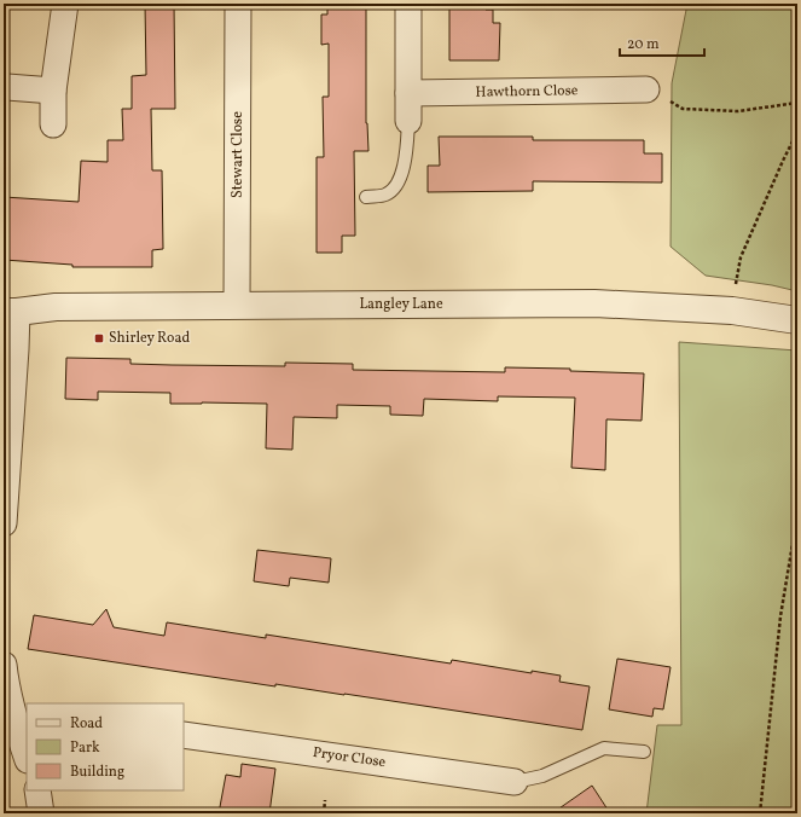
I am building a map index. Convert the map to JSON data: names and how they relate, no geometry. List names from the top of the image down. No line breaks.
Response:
{"streets":{"street":["Hawthorn Close","Stewart Close","Langley Lane","Pryor Close"]},"crossings":[["Stewart Close","Langley Lane"]],"places":{"transit":["Shirley Road"]},"legend":["Road","Park","Building"],"scale_bar":"20 m"}
